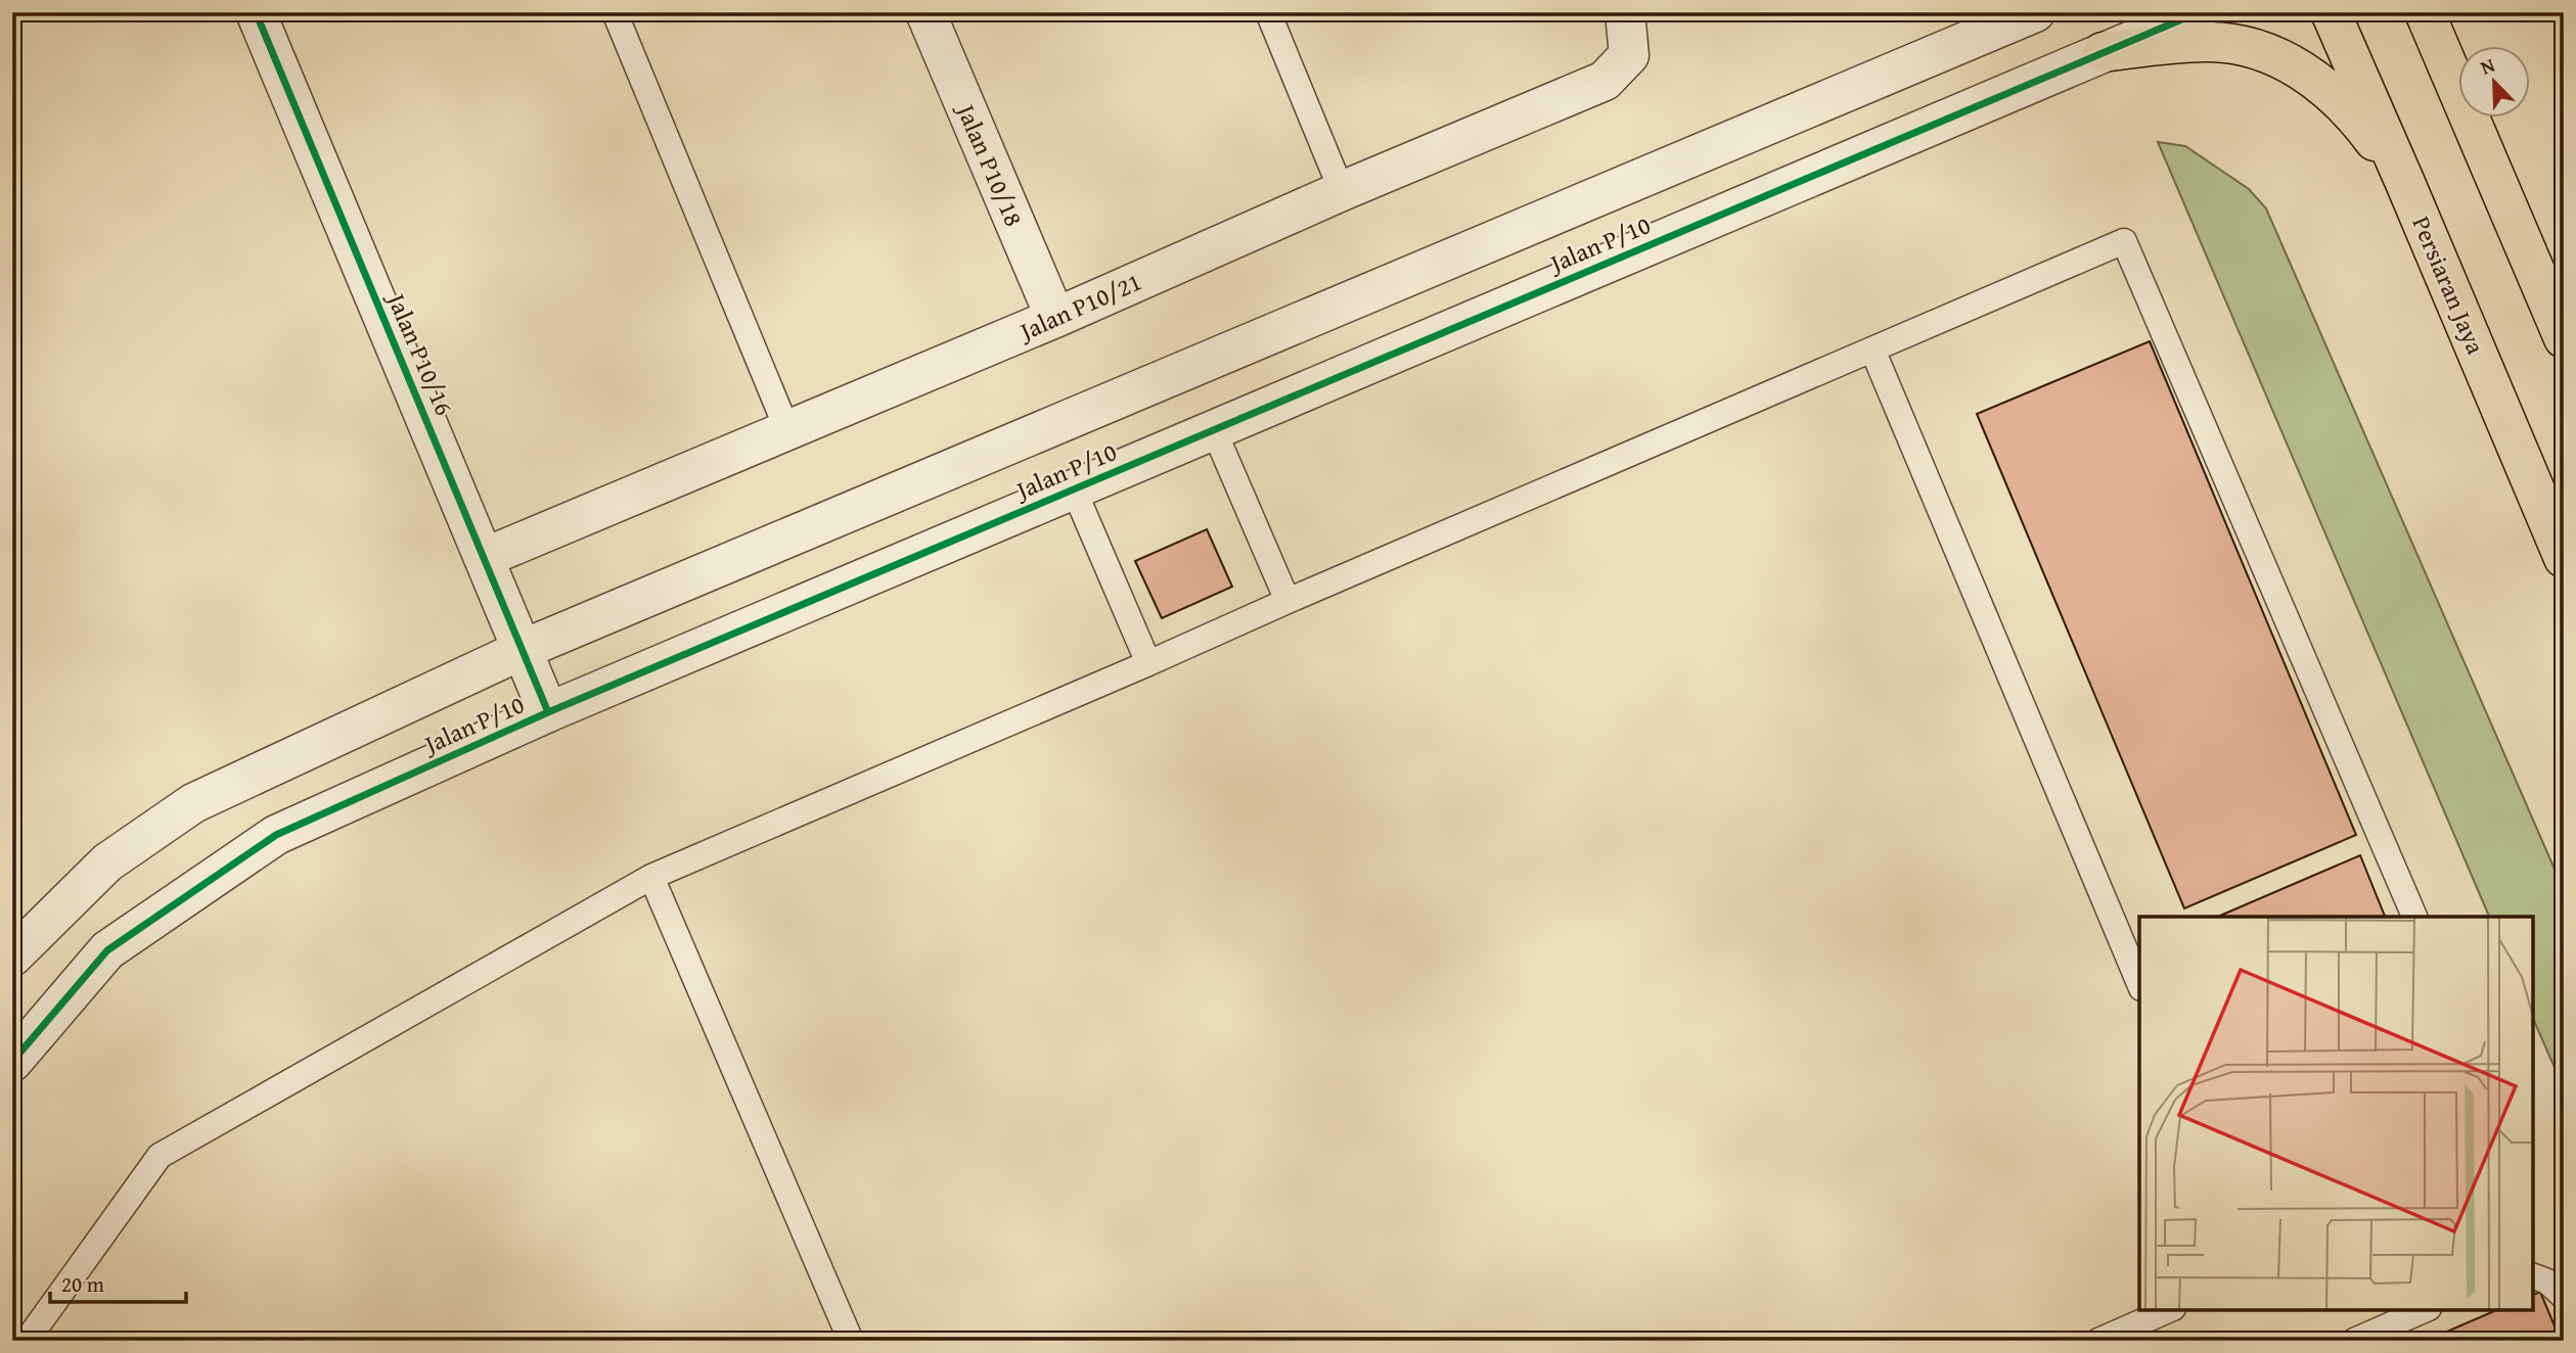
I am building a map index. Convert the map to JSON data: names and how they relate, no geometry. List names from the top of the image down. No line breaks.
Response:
{"streets":{"main road":["Persiaran Jaya"],"street":["Jalan P10/18","Jalan P/10","Jalan P10/21","Jalan P10/16"]},"crossings":[["Jalan P10/18","Jalan P10/21"],["Jalan P/10","Jalan P10/16"],["Jalan P10/21","Jalan P10/16"]],"scale_bar":"20 m","north":"top left"}
